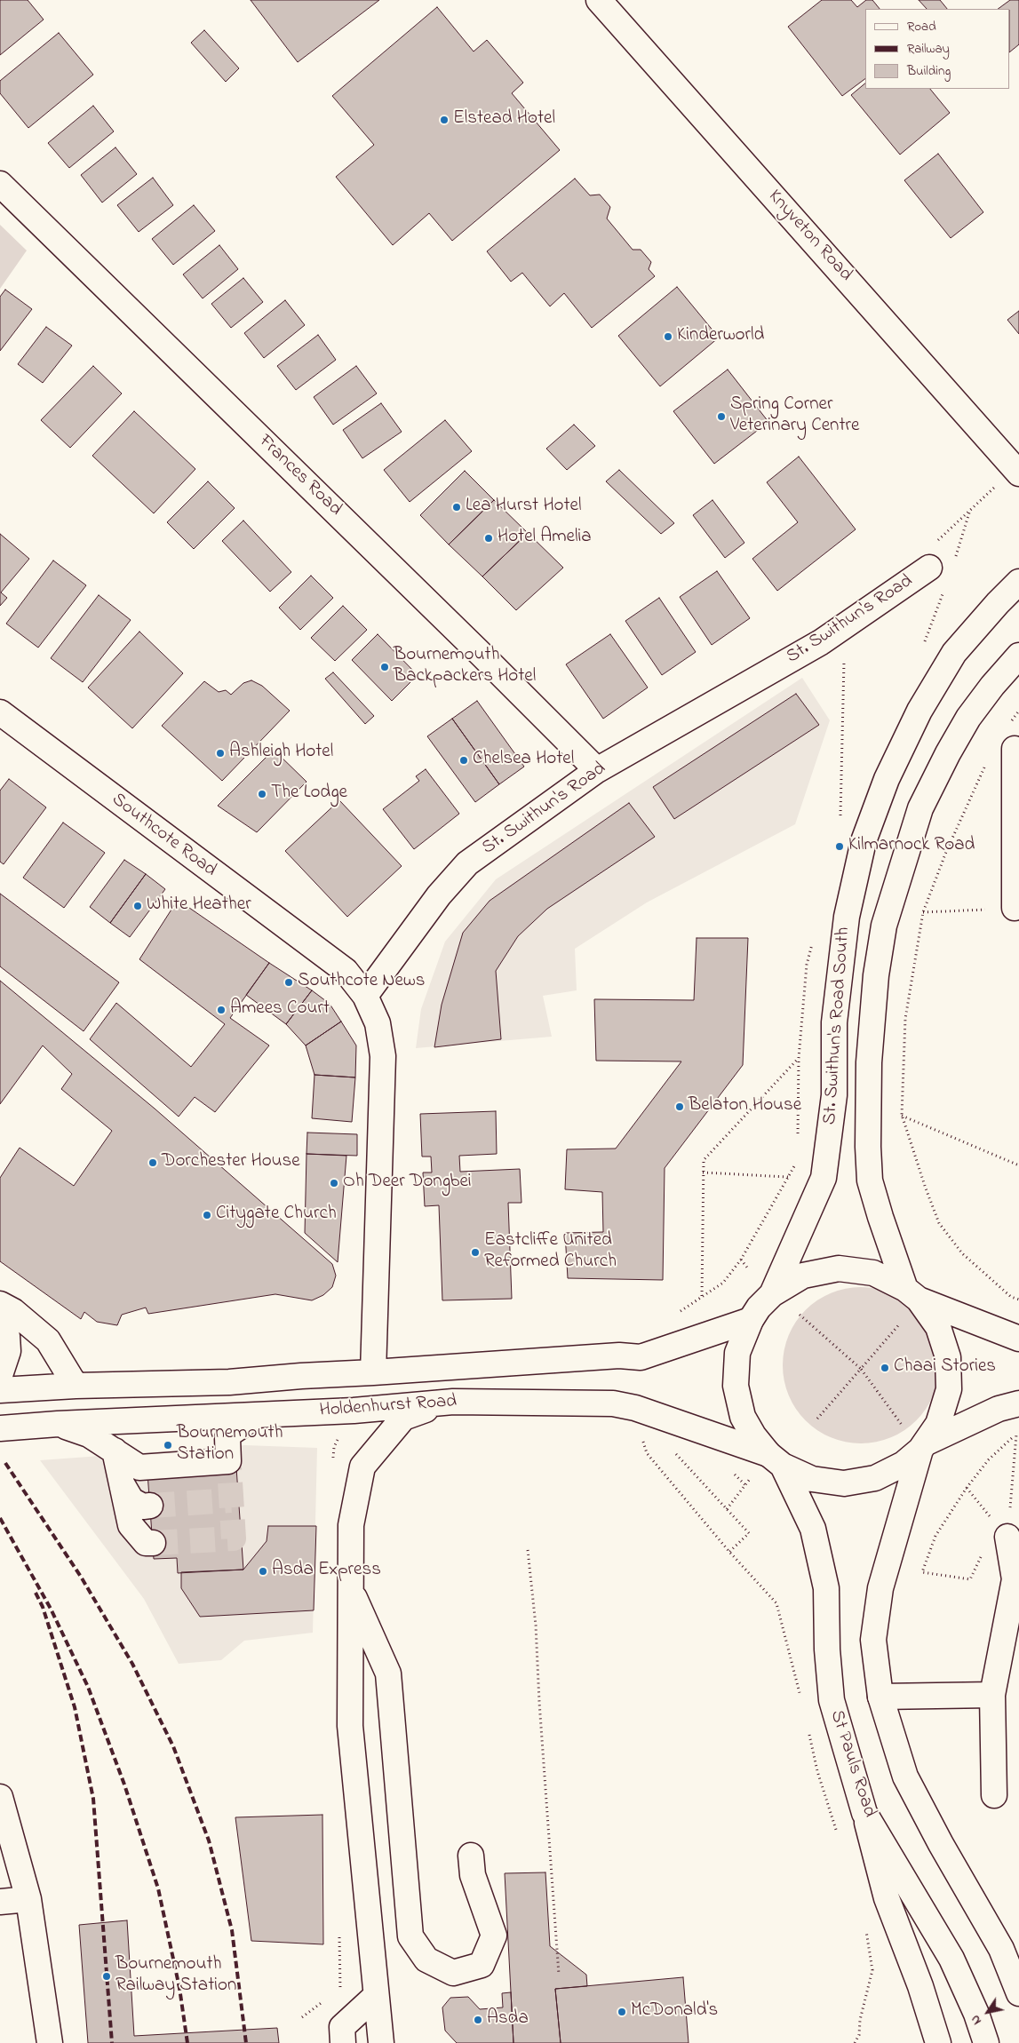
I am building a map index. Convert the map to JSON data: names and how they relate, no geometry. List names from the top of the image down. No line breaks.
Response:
{"streets":{"street":["Knyveton Road","Frances Road","St. Swithun's Road","Southcote Road","St. Swithun's Road South","Holdenhurst Road","St Pauls Road"]},"crossings":[["Frances Road","St. Swithun's Road"],["St. Swithun's Road","Southcote Road"],["Holdenhurst Road","St Pauls Road"]],"places":["Elstead Hotel","Kinderworld","Spring Corner Veterinary Centre","Lea Hurst Hotel","Hotel Amelia","Bournemouth Backpackers Hotel","Ashleigh Hotel","Chelsea Hotel","The Lodge","Kilmarnock Road","White Heather","Southcote News","Amees Court","Belaton House","Dorchester House","Oh Deer Dongbei","Citygate Church","Eastcliffe United Reformed Church","Chaai Stories","Bournemouth Station","Asda Express","Bournemouth Railway Station","McDonald's","Asda"],"legend":["Road","Railway","Building"],"north":"bottom left"}
